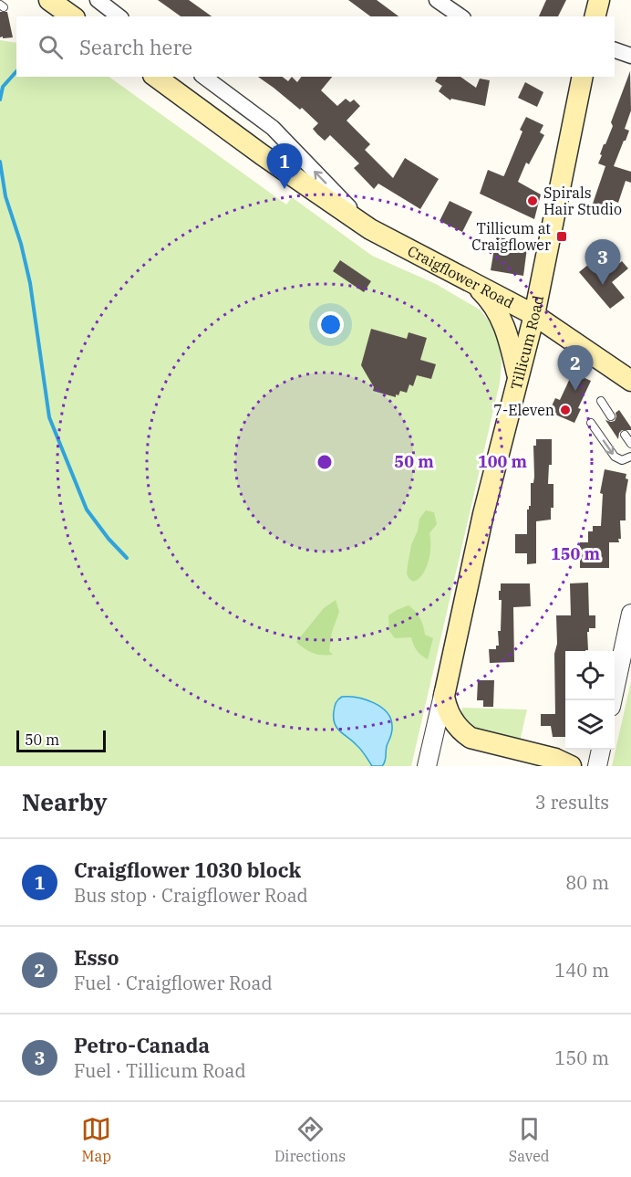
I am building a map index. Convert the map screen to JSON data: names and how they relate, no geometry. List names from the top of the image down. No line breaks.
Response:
{"streets":{"main road":["Craigflower Road","Tillicum Road"]},"crossings":[["Craigflower Road","Tillicum Road"]],"places":{"other":["Spirals Hair Studio","7-Eleven"],"transit":["Tillicum at Craigflower"]},"scale_bar":"50 m","page":{"search":"Search here","pins":["1","3","2"],"scale":"50 m","heading":["Nearby","3 results"],"list":[{"mark":"1","name":"Craigflower 1030 block","note":"Bus stop · Craigflower Road","value":"80 m"},{"mark":"2","name":"Esso","note":"Fuel · Craigflower Road","value":"140 m"},{"mark":"3","name":"Petro-Canada","note":"Fuel · Tillicum Road","value":"150 m"}],"nav":["Map","Directions","Saved"]},"rings":["50 m","100 m","150 m"]}
